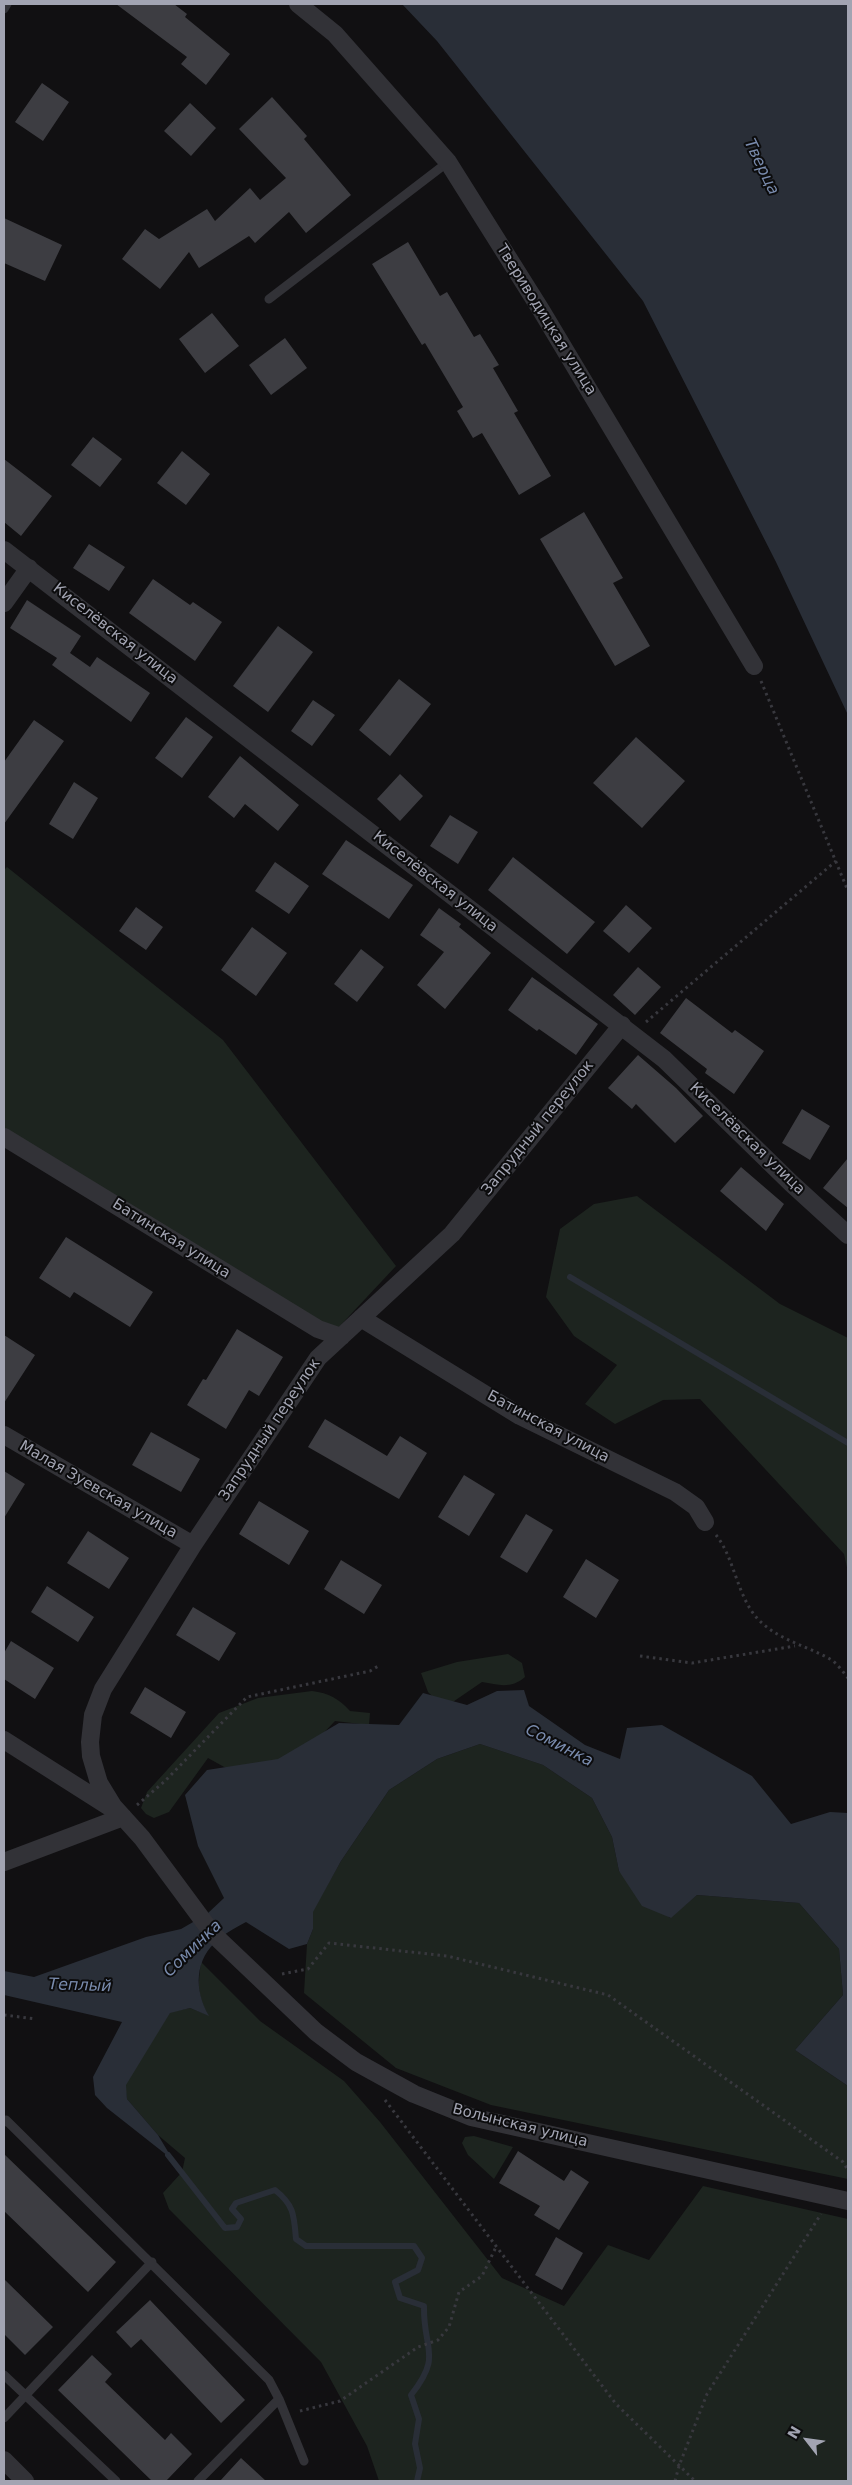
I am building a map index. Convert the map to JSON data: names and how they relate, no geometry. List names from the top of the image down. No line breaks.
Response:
{"streets":{"street":["Твериводицкая улица","Киселёвская улица","Запрудный переулок","Батинская улица","Малая Зуевская улица","Волынская улица"]},"crossings":[["Киселёвская улица","Запрудный переулок"],["Запрудный переулок","Батинская улица"],["Запрудный переулок","Малая Зуевская улица"],["Запрудный переулок","Волынская улица"]],"water":["Тверца","Соминка","Теплый"],"north":"top left"}
